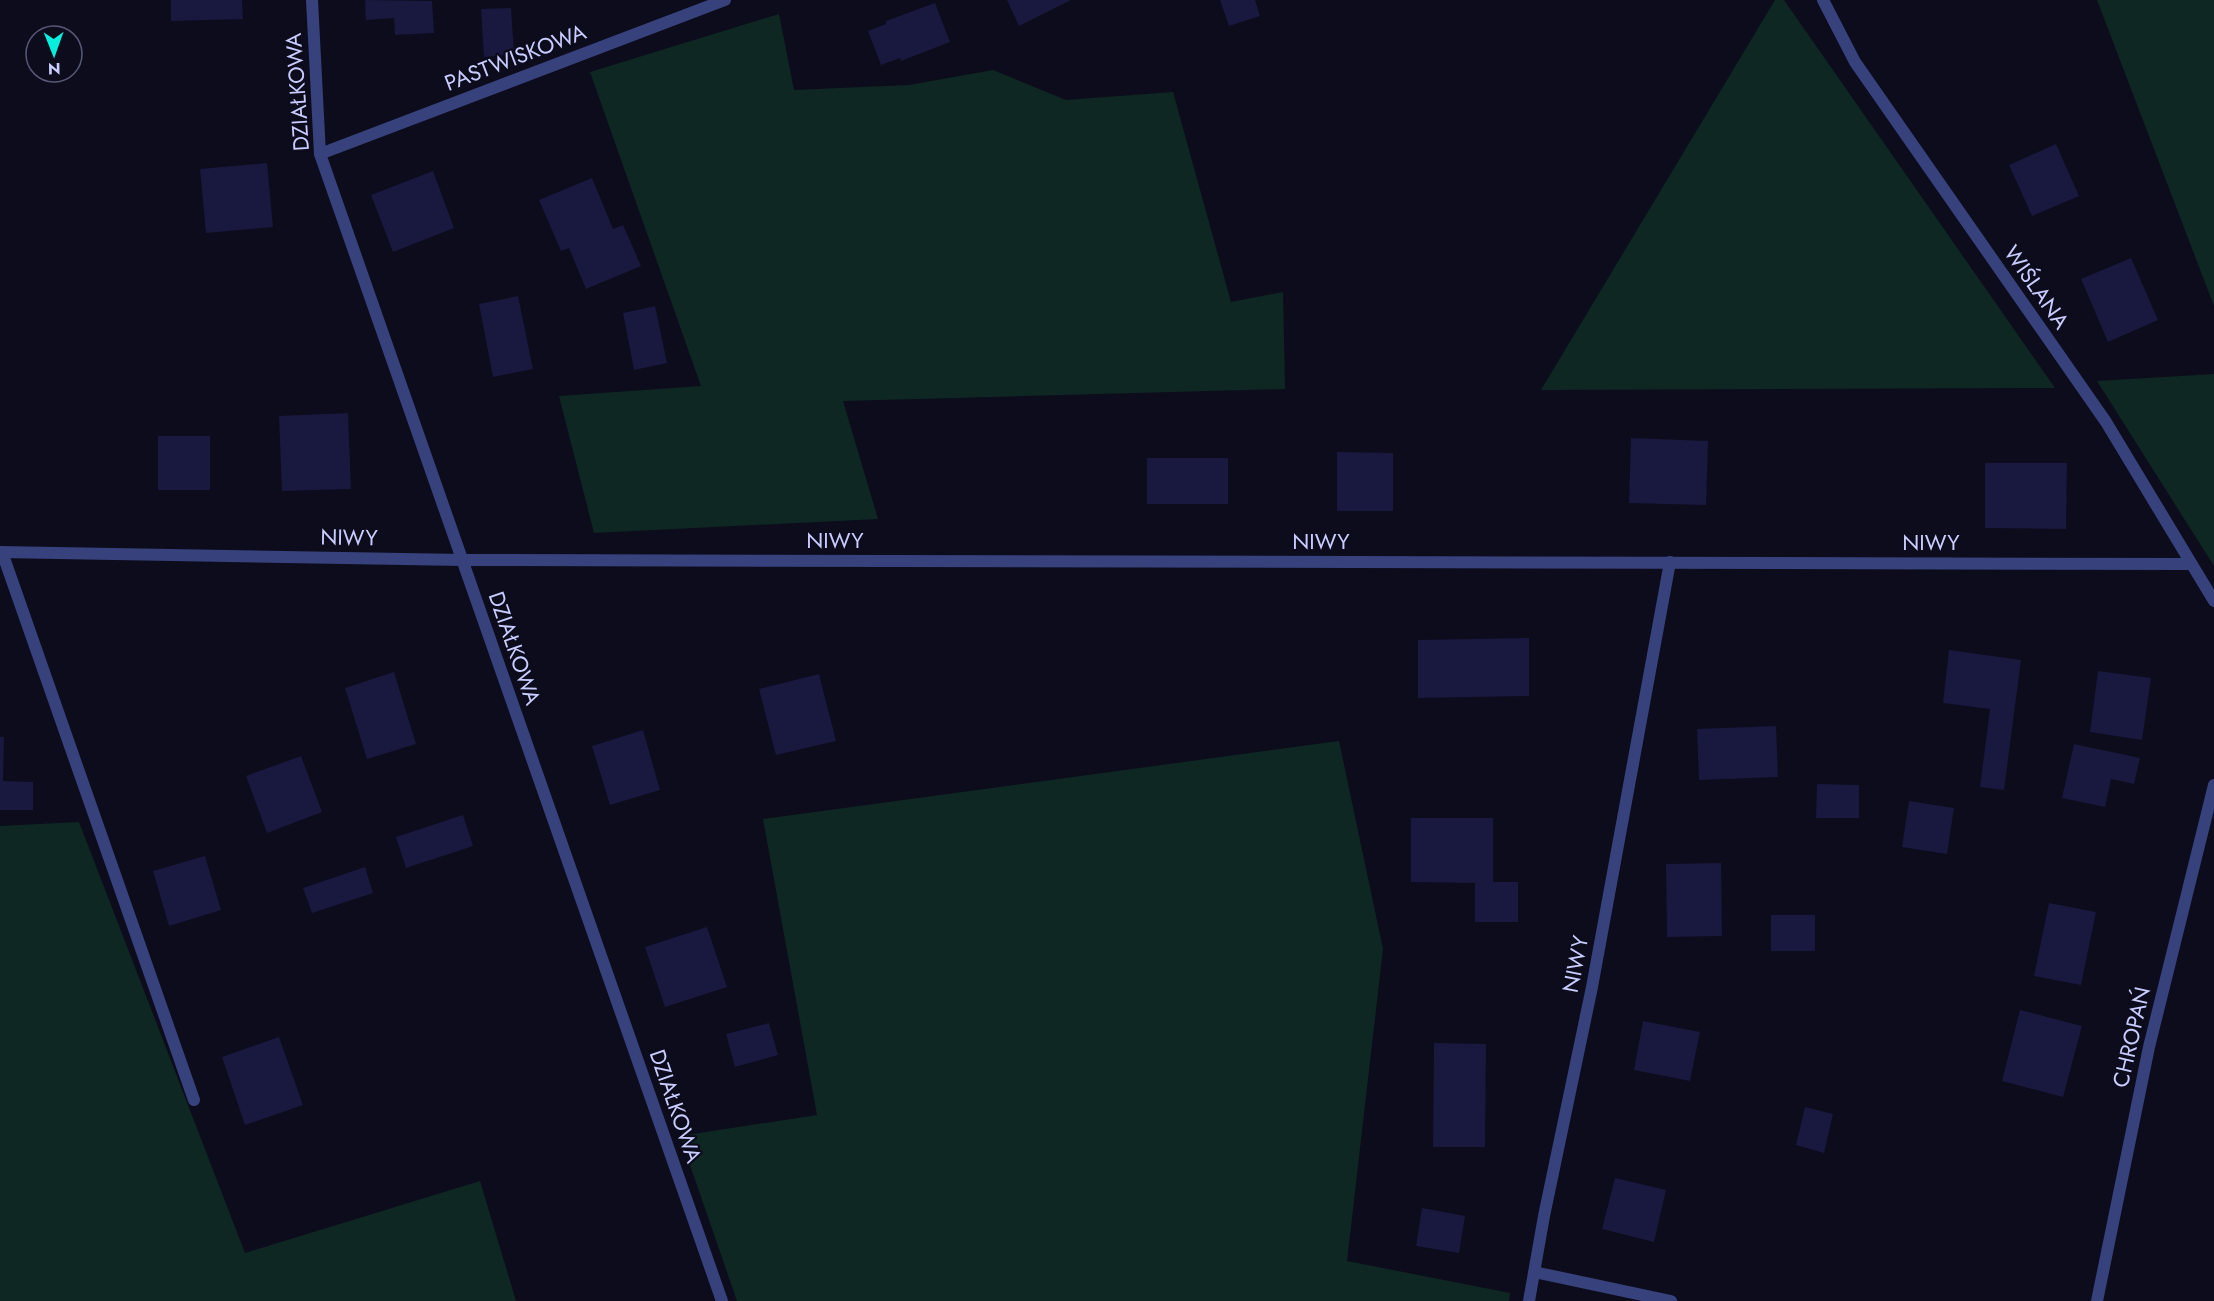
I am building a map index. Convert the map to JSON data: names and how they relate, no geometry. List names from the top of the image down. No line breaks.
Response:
{"streets":{"street":["PASTWISKOWA","DZIAŁKOWA","WIŚLANA","NIWY","CHROPAŃ"]},"crossings":[["PASTWISKOWA","DZIAŁKOWA"],["DZIAŁKOWA","NIWY"],["WIŚLANA","NIWY"]],"north":"bottom"}
